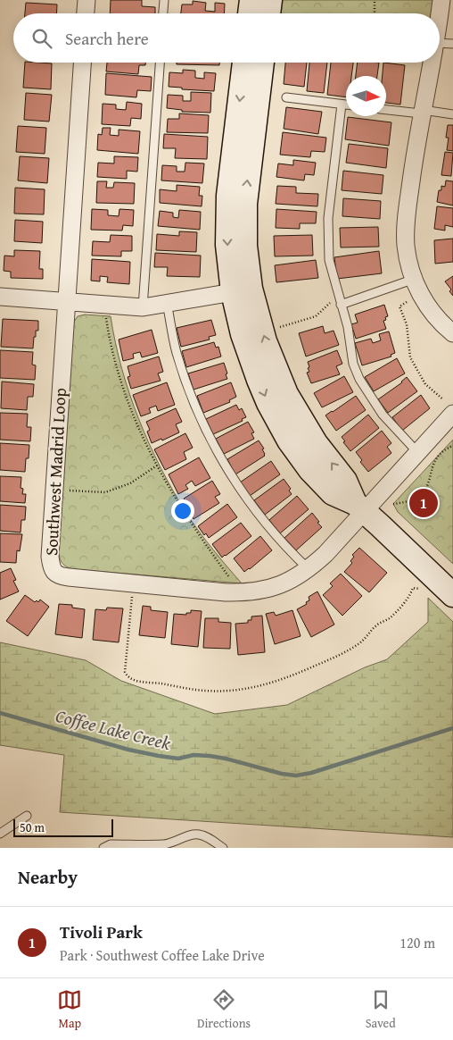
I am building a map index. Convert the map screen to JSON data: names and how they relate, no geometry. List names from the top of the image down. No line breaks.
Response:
{"streets":{"street":["Southwest Madrid Loop"]},"water":["Coffee Lake Creek"],"scale_bar":"50 m","north":"right","page":{"search":"Search here","pins":"1","scale":"50 m","heading":"Nearby","list":[{"mark":"1","name":"Tivoli Park","note":"Park · Southwest Coffee Lake Drive","value":"120 m"}],"nav":["Map","Directions","Saved"]}}
